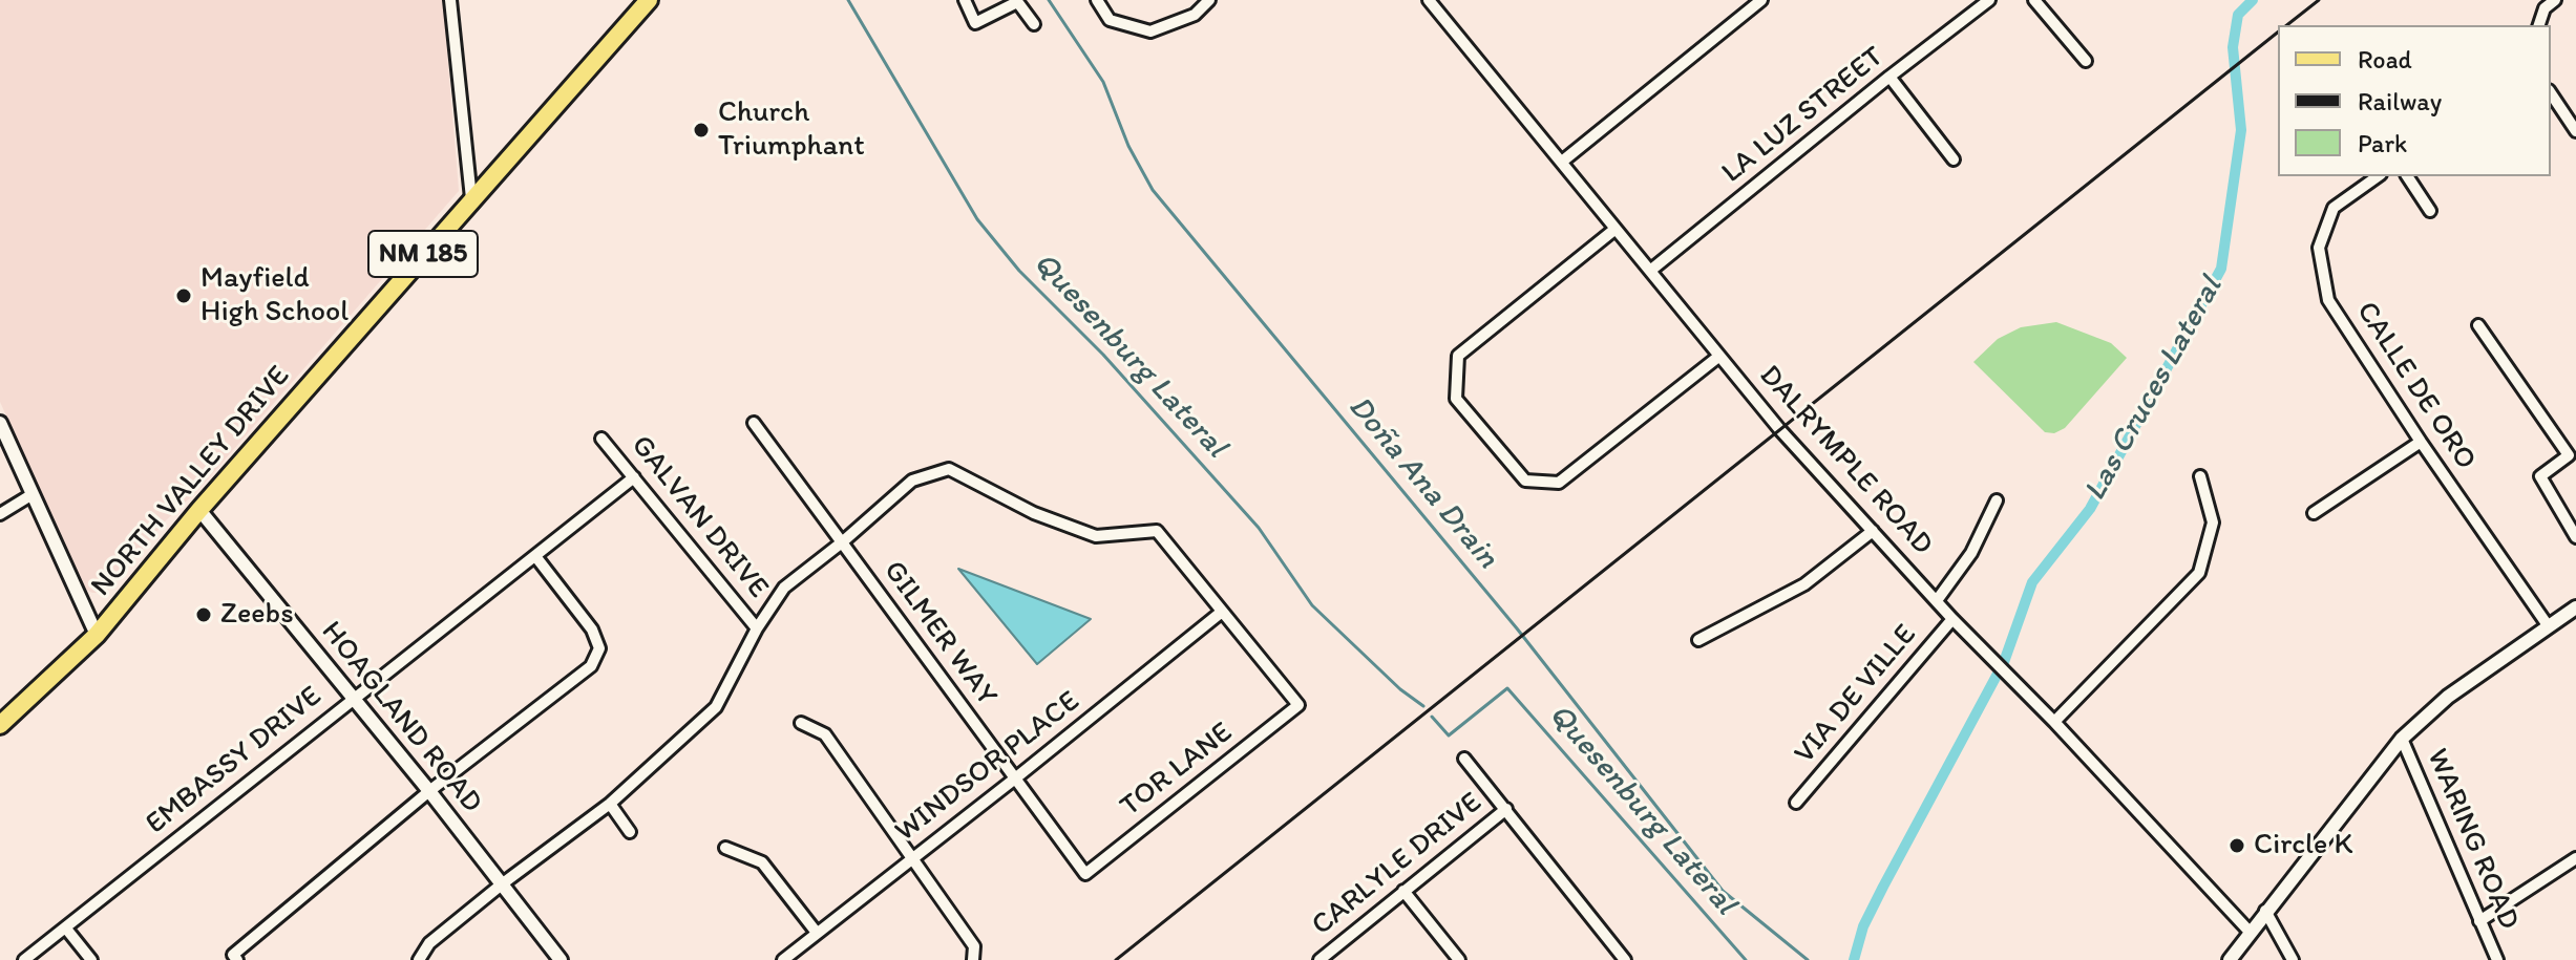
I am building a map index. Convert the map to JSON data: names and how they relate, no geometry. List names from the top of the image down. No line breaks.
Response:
{"streets":{"main road":["NM 185","NORTH VALLEY DRIVE"],"street":["LA LUZ STREET","CALLE DE ORO","DALRYMPLE ROAD","GALVAN DRIVE","GILMER WAY","VIA DE VILLE","HOAGLAND ROAD","EMBASSY DRIVE","WINDSOR PLACE","TOR LANE","WARING ROAD","CARLYLE DRIVE"]},"crossings":[["LA LUZ STREET","DALRYMPLE ROAD"],["DALRYMPLE ROAD","VIA DE VILLE"],["NORTH VALLEY DRIVE","HOAGLAND ROAD"],["GALVAN DRIVE","EMBASSY DRIVE"],["GILMER WAY","WINDSOR PLACE"],["GILMER WAY","TOR LANE"],["HOAGLAND ROAD","EMBASSY DRIVE"],["WINDSOR PLACE","TOR LANE"]],"water":["Quesenburg Lateral","Las Cruces Lateral","Doña Ana Drain"],"places":["Church Triumphant","Mayfield High School","Zeebs","Circle K"],"legend":["Road","Railway","Park"]}
